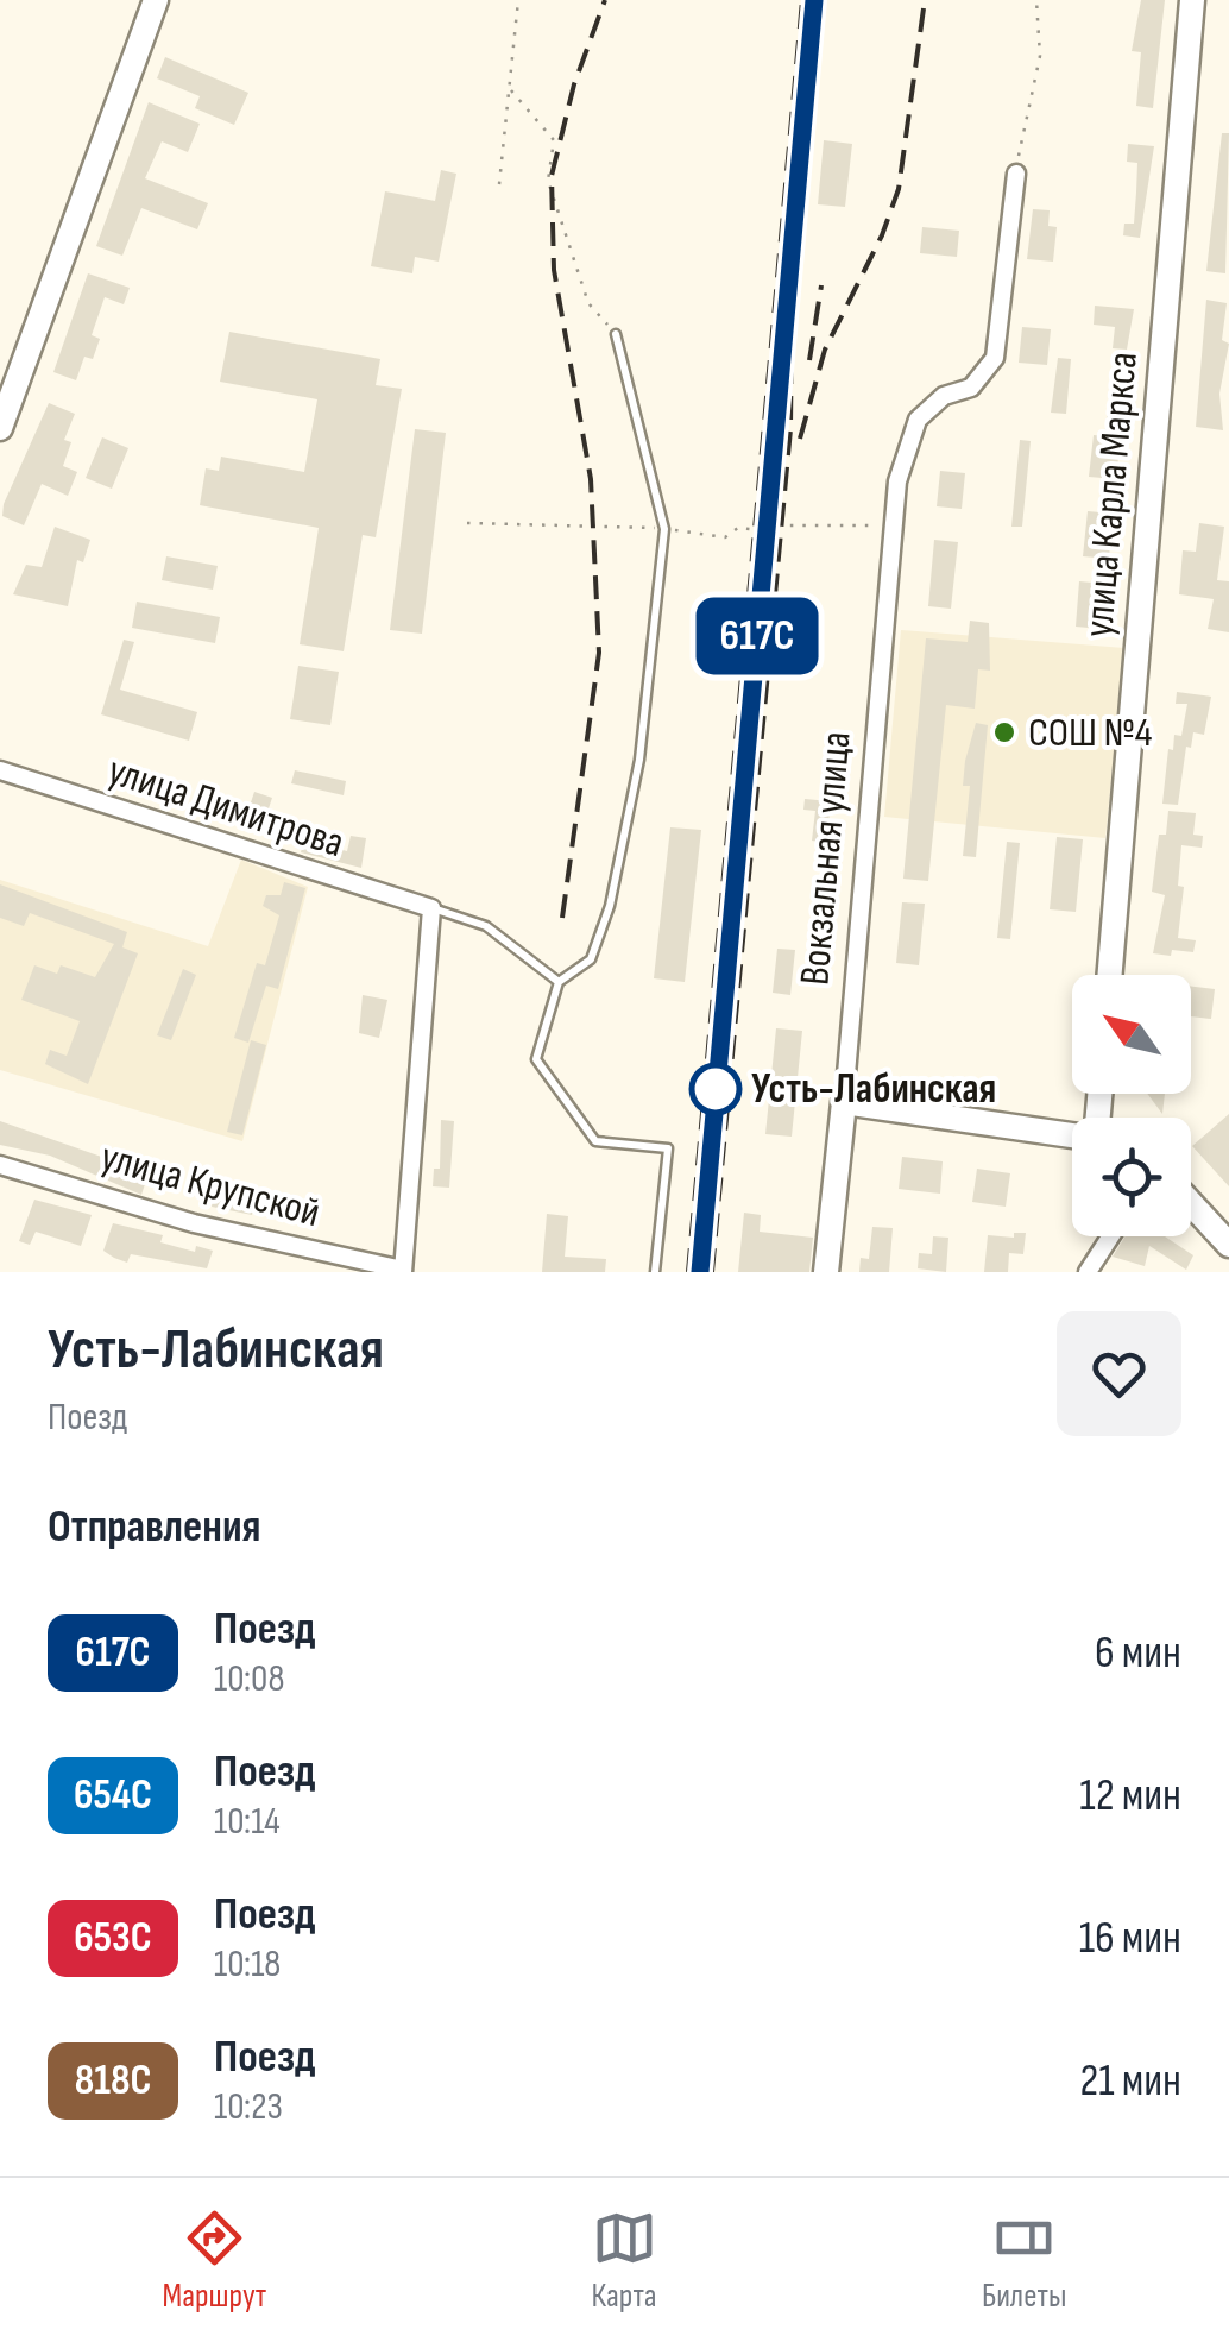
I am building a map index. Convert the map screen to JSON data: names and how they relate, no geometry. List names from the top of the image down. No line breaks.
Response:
{"streets":{"street":["улица Карла Маркса","улица Димитрова","Вокзальная улица","улица Крупской"]},"places":["СОШ №4","Усть-Лабинская"],"north":"top left","page":{"on_map":"617C","heading":[["Усть-Лабинская","Поезд"],"Отправления"],"list":[{"mark":"617C","name":"Поезд","note":"10:08","value":"6 мин"},{"mark":"654С","name":"Поезд","note":"10:14","value":"12 мин"},{"mark":"653С","name":"Поезд","note":"10:18","value":"16 мин"},{"mark":"818С","name":"Поезд","note":"10:23","value":"21 мин"}],"tabs":["Маршрут","Карта","Билеты"]}}
